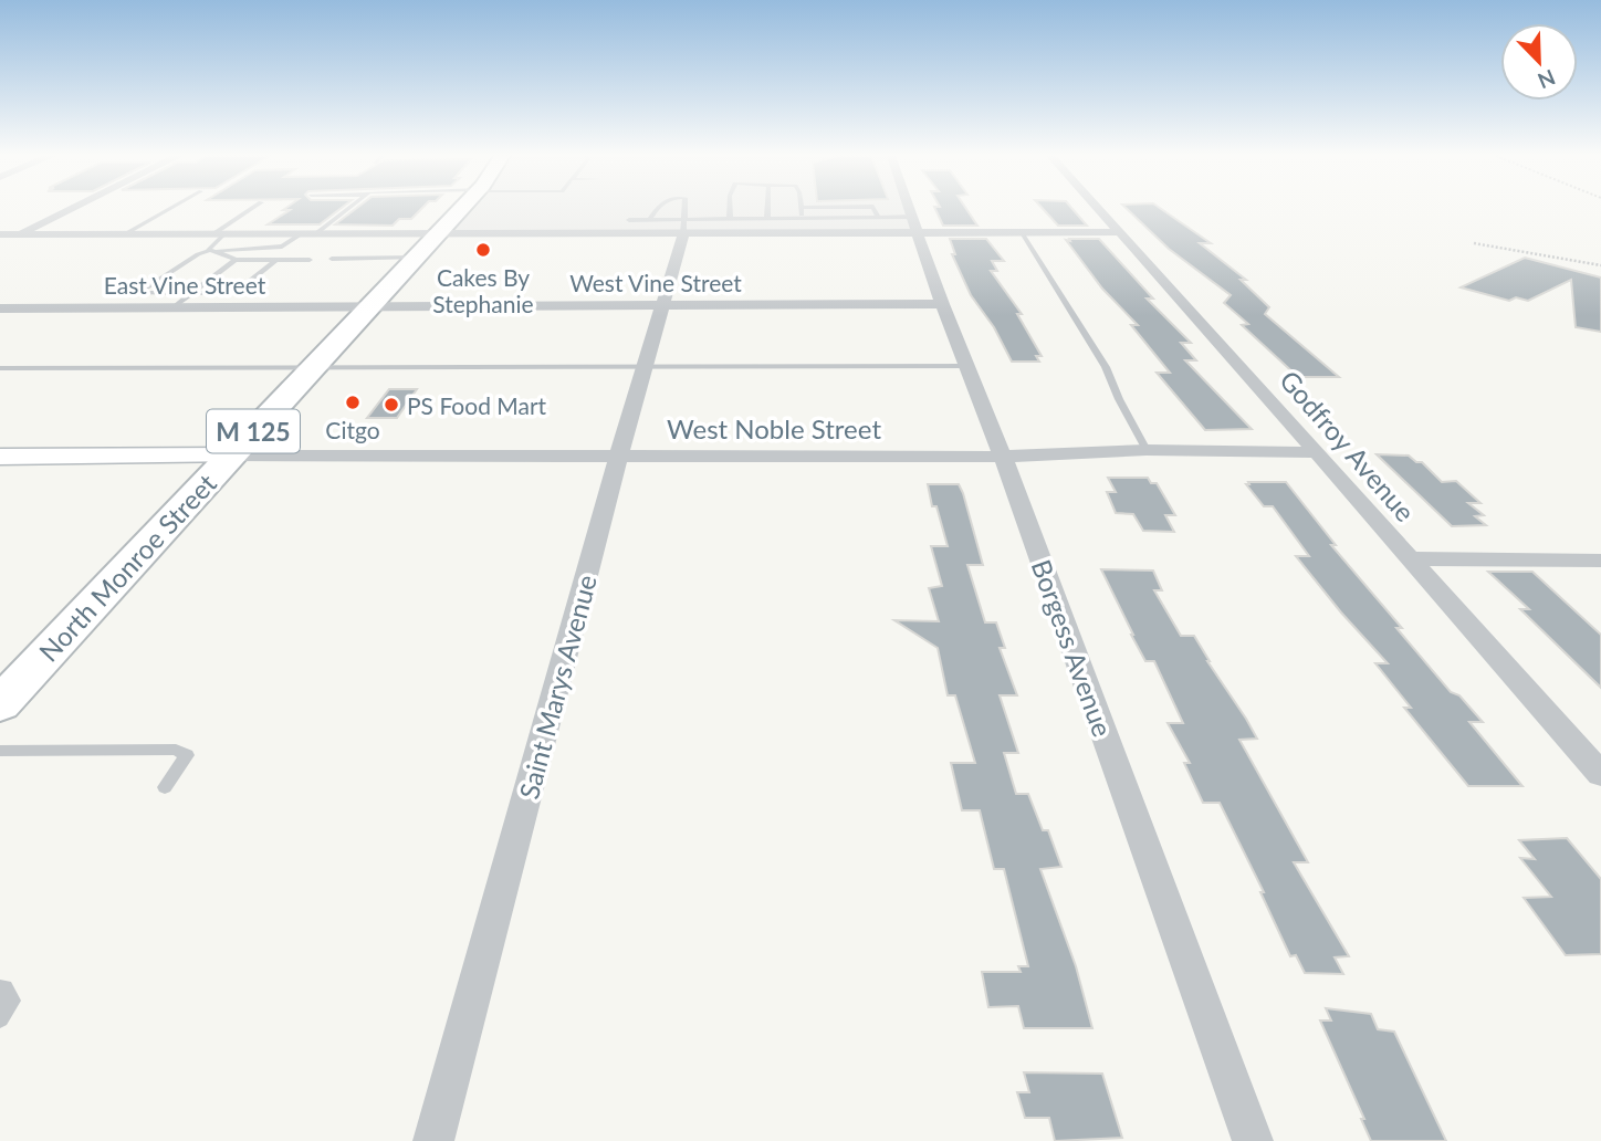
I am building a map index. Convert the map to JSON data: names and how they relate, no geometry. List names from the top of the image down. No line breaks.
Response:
{"streets":{"main road":["M 125","North Monroe Street"],"street":["West Vine Street","East Vine Street","West Noble Street","Godfroy Avenue","Borgess Avenue","Saint Marys Avenue"]},"crossings":[["West Vine Street","East Vine Street"],["West Vine Street","North Monroe Street"],["West Vine Street","Borgess Avenue"],["West Vine Street","Saint Marys Avenue"],["East Vine Street","North Monroe Street"],["West Noble Street","Godfroy Avenue"],["West Noble Street","North Monroe Street"],["West Noble Street","Borgess Avenue"],["West Noble Street","Saint Marys Avenue"]],"places":["Cakes By Stephanie","Citgo","PS Food Mart"],"north":"bottom right"}
